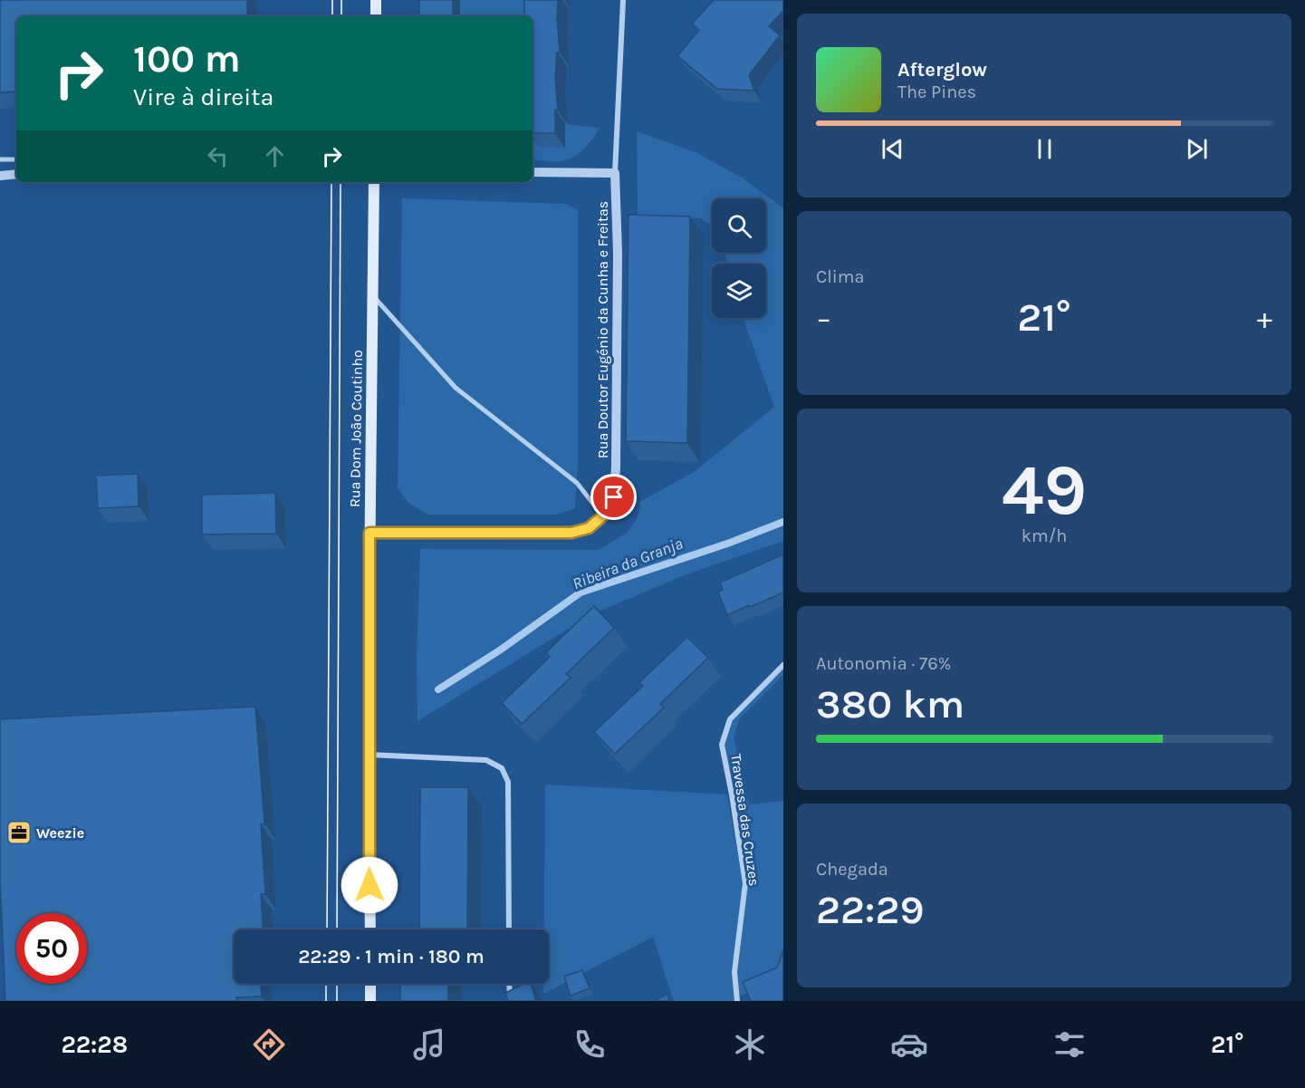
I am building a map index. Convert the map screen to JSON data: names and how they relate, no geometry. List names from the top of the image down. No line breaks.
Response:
{"streets":{"main road":["Rua Dom João Coutinho"],"street":["Rua Doutor Eugénio da Cunha e Freitas","Travessa das Cruzes"]},"water":["Ribeira da Granja"],"places":{"office":["Weezie"]},"page":{"turn":["100 m","Vire à direita"],"song":["Afterglow","The Pines"],"tile":["Clima",["49","km/h"],["Autonomia · 76%","380 km"],["Chegada","22:29"]],"heat":["−","21°","+"],"limit":"50","trip":"22:29 · 1 min · 180 m","tabs":["22:28","21°"]}}
